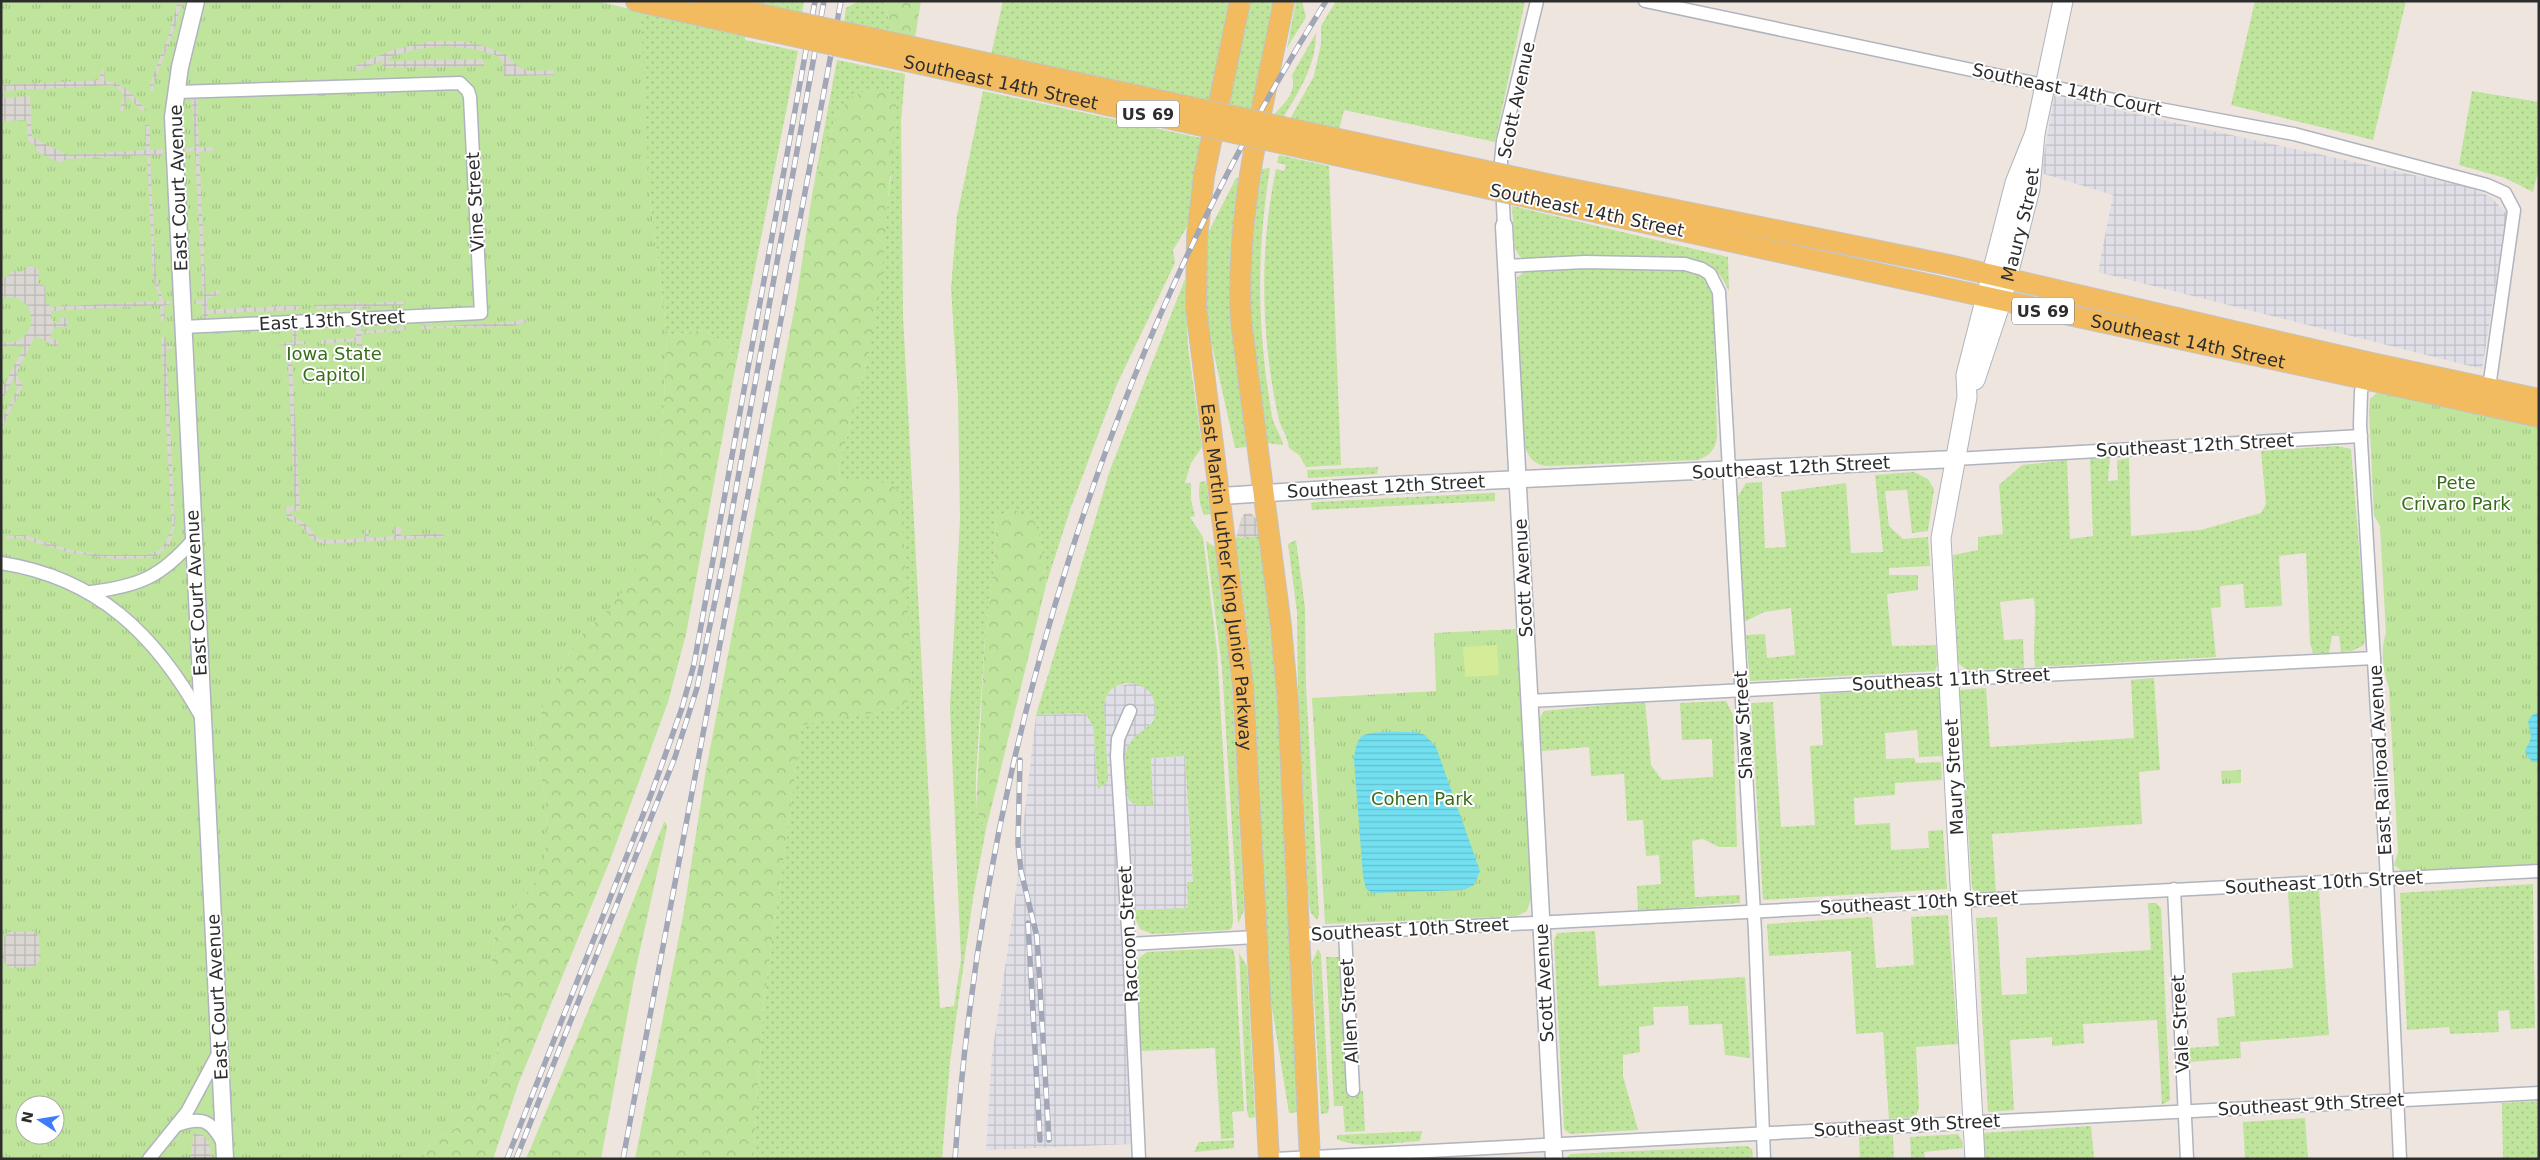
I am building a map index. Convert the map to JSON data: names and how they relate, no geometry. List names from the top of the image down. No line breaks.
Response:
{"streets":{"main road":["Southeast 14th Street","US 69","Maury Street","East Martin Luther King Junior Parkway"],"street":["Southeast 14th Court","Scott Avenue","East Court Avenue","Vine Street","East 13th Street","Southeast 12th Street","Southeast 11th Street","Shaw Street","East Railroad Avenue","Southeast 10th Street","Raccoon Street","Allen Street","Vale Street","Southeast 9th Street"]},"crossings":[["Southeast 14th Street","Southeast 14th Court"],["Southeast 14th Street","Maury Street"],["Southeast 14th Street","East Railroad Avenue"],["Southeast 14th Court","Maury Street"],["Scott Avenue","Southeast 12th Street"],["Scott Avenue","Southeast 11th Street"],["Scott Avenue","Shaw Street"],["Scott Avenue","Southeast 10th Street"],["Scott Avenue","Southeast 9th Street"],["East Court Avenue","Vine Street"],["East Court Avenue","East 13th Street"],["Vine Street","East 13th Street"],["Maury Street","Southeast 12th Street"],["Maury Street","Southeast 11th Street"],["Maury Street","Southeast 10th Street"],["Maury Street","Southeast 9th Street"],["Southeast 12th Street","East Martin Luther King Junior Parkway"],["Southeast 12th Street","Shaw Street"],["Southeast 12th Street","East Railroad Avenue"],["Southeast 11th Street","Shaw Street"],["Southeast 11th Street","East Railroad Avenue"],["Shaw Street","Southeast 10th Street"],["Shaw Street","Southeast 9th Street"],["East Railroad Avenue","Southeast 10th Street"],["East Railroad Avenue","Southeast 9th Street"],["Southeast 10th Street","Allen Street"],["Southeast 10th Street","Vale Street"],["Vale Street","Southeast 9th Street"]],"parks":["Iowa State Capitol","Pete Crivaro Park","Cohen Park"],"north":"left"}
